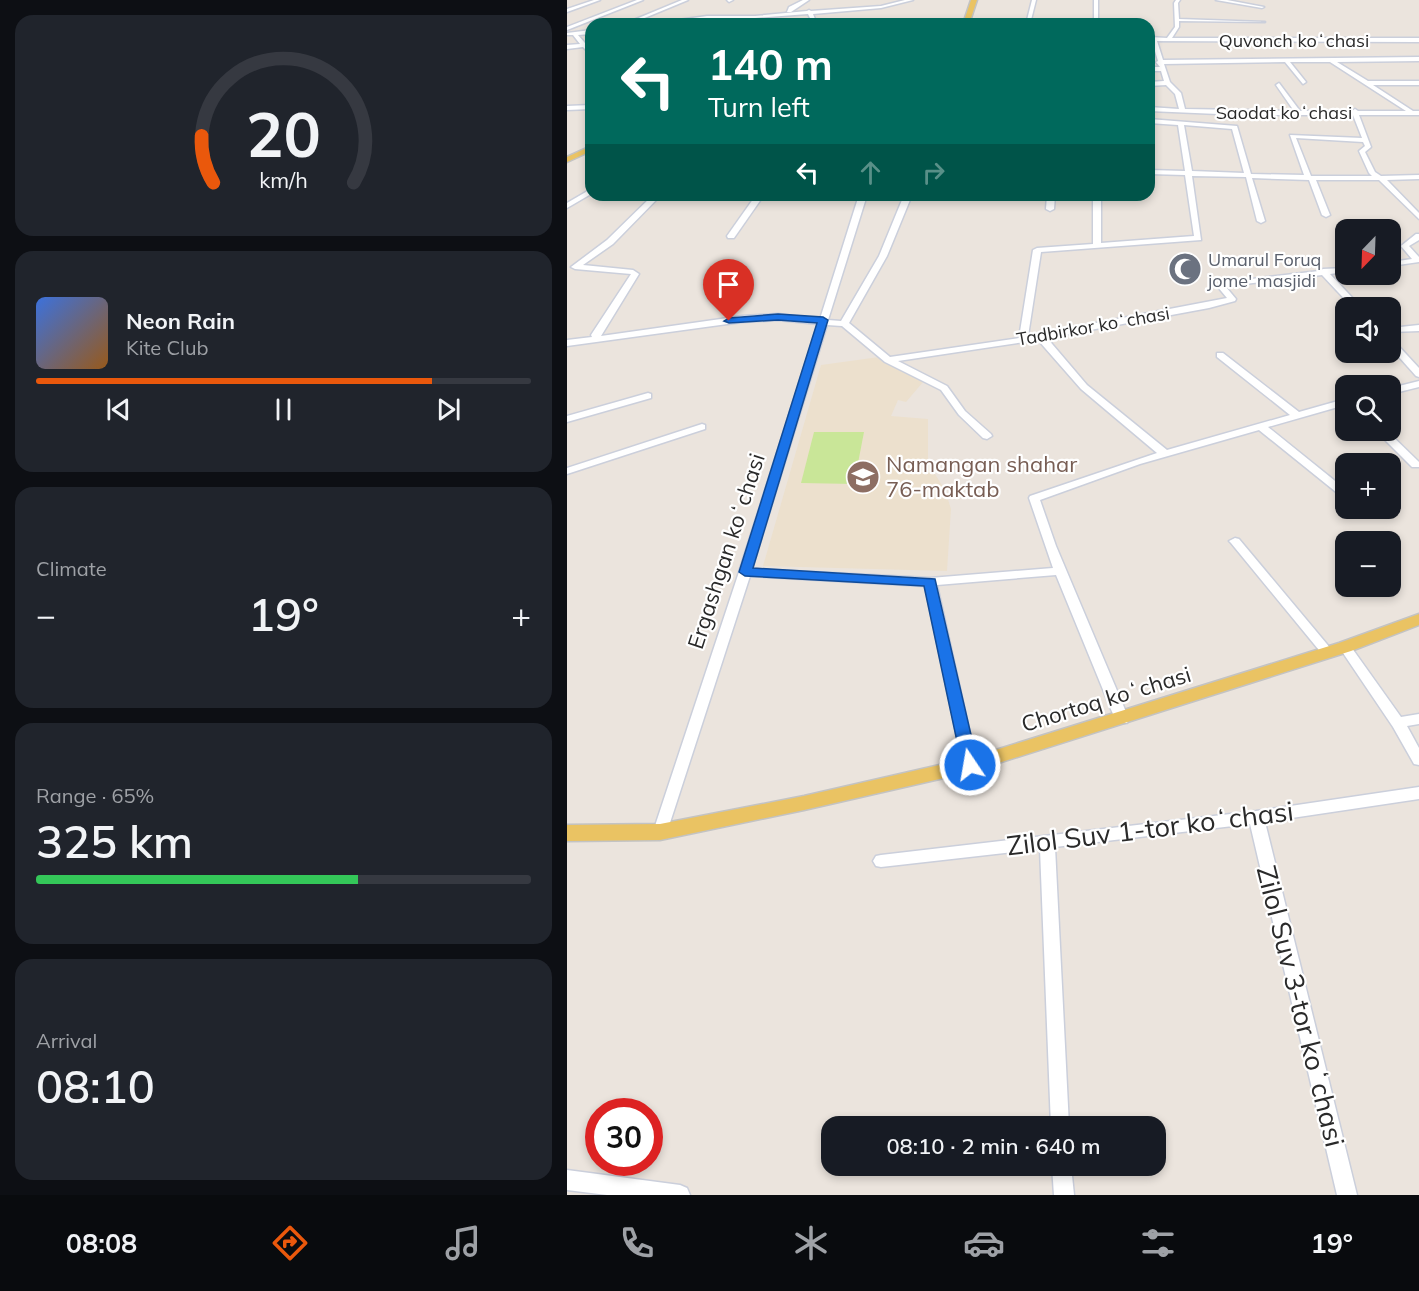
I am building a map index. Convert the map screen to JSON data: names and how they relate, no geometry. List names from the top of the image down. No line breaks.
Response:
{"streets":{"main road":["Chortoq koʻchasi"],"street":["Quvonch koʻchasi","Saodat koʻchasi","Tadbirkor koʻchasi","Ergashgan koʻchasi","Zilol Suv 1-tor koʻchasi","Zilol Suv 3-tor koʻchasi"]},"crossings":[["Ergashgan koʻchasi","Chortoq koʻchasi"],["Zilol Suv 1-tor koʻchasi","Zilol Suv 3-tor koʻchasi"]],"places":{"mosque":["Umarul Foruq jome' masjidi"],"school or university":["Namangan shahar 76-maktab"]},"north":"bottom left","page":{"turn":["140 m","Turn left"],"map_buttons":["+","−"],"song":["Neon Rain","Kite Club"],"tile":["Climate",["Range · 65%","325 km"],["Arrival","08:10"]],"heat":["−","19°","+"],"limit":"30","trip":"08:10 · 2 min · 640 m","tabs":["08:08","19°"],"gauge":["20","km/h"]}}
